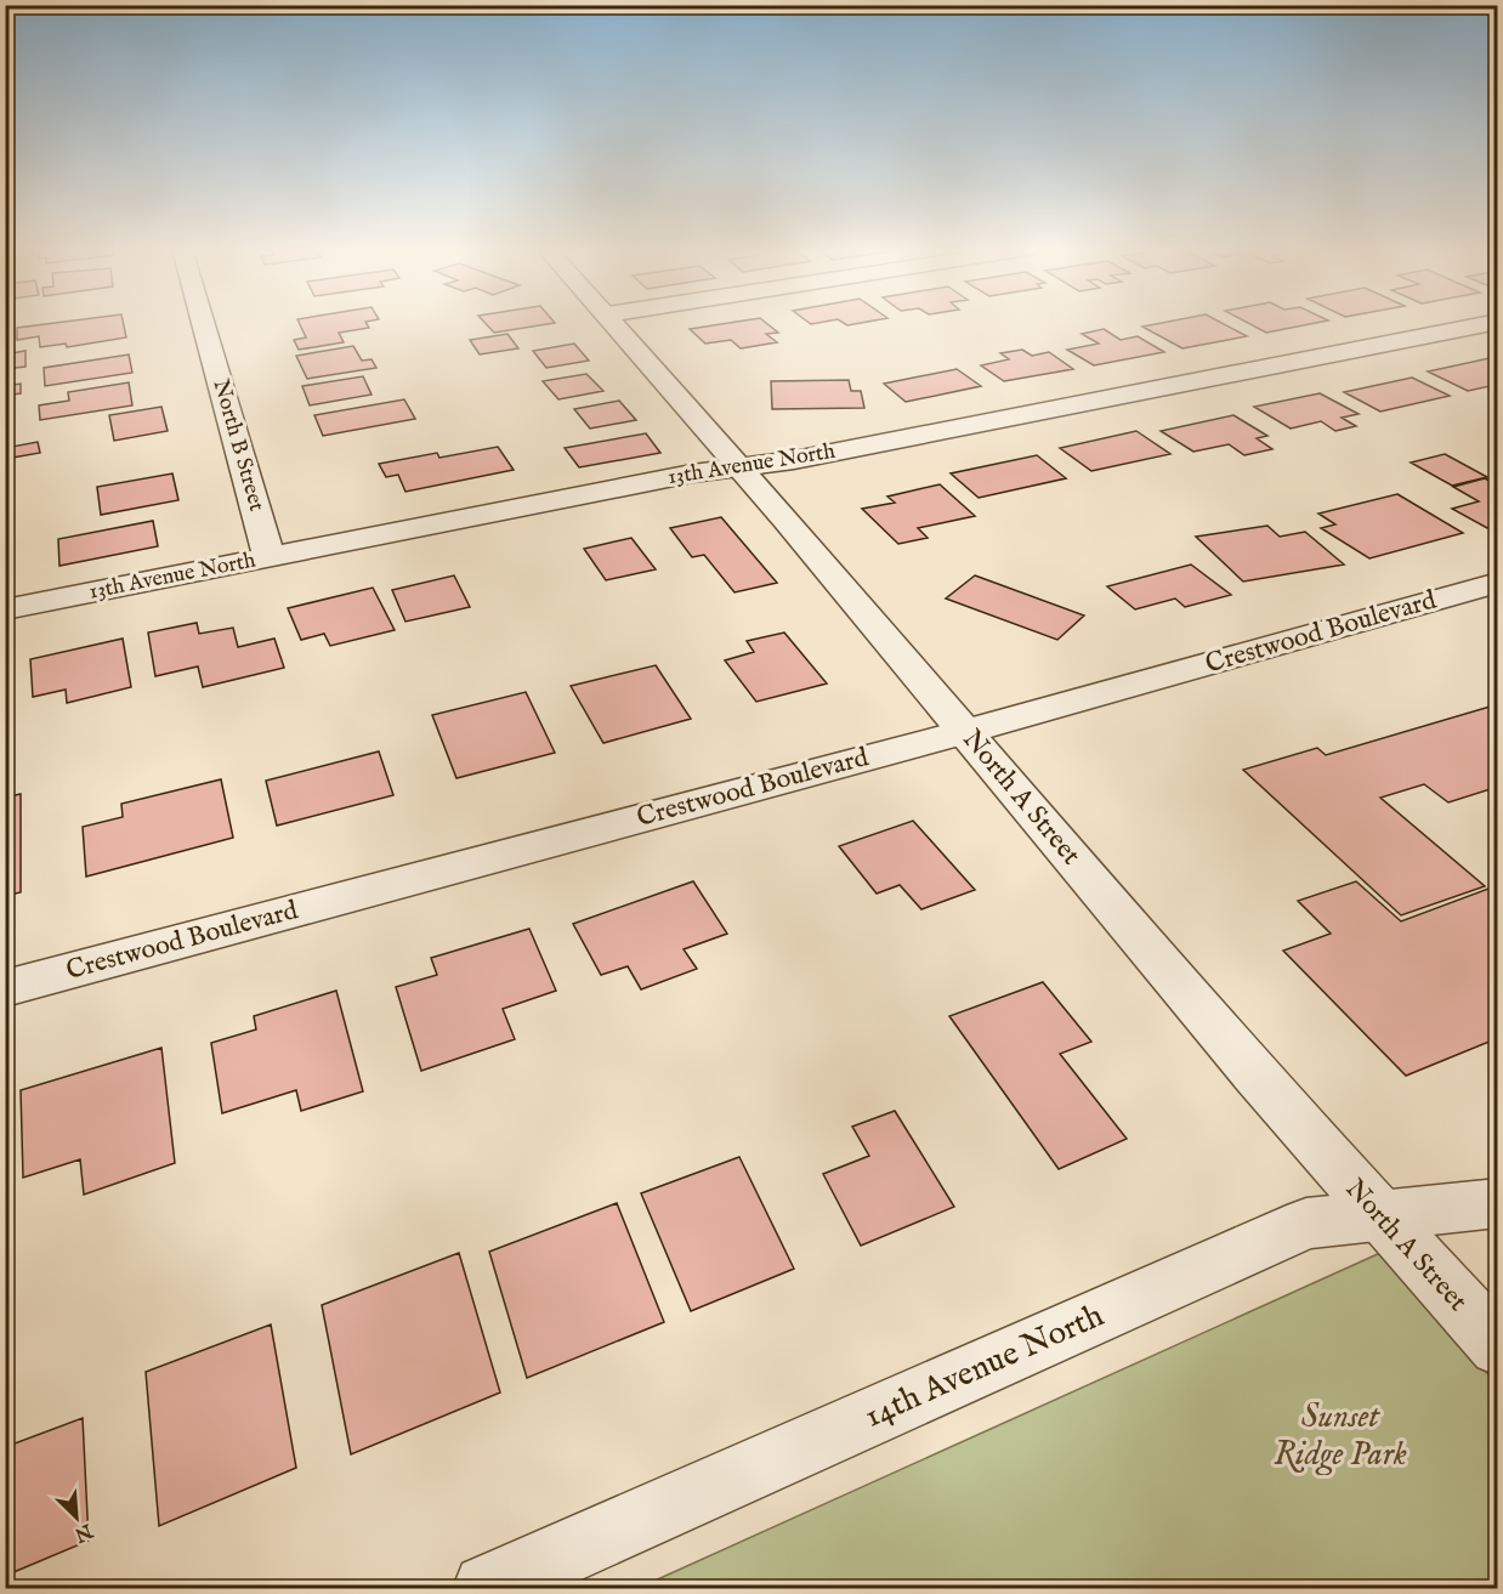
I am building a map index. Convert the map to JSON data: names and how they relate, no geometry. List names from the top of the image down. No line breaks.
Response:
{"streets":{"street":["North B Street","13th Avenue North","Crestwood Boulevard","North A Street","14th Avenue North"]},"crossings":[["North B Street","13th Avenue North"],["13th Avenue North","North A Street"],["Crestwood Boulevard","North A Street"],["North A Street","14th Avenue North"]],"parks":["Sunset Ridge Park"],"north":"bottom right"}
